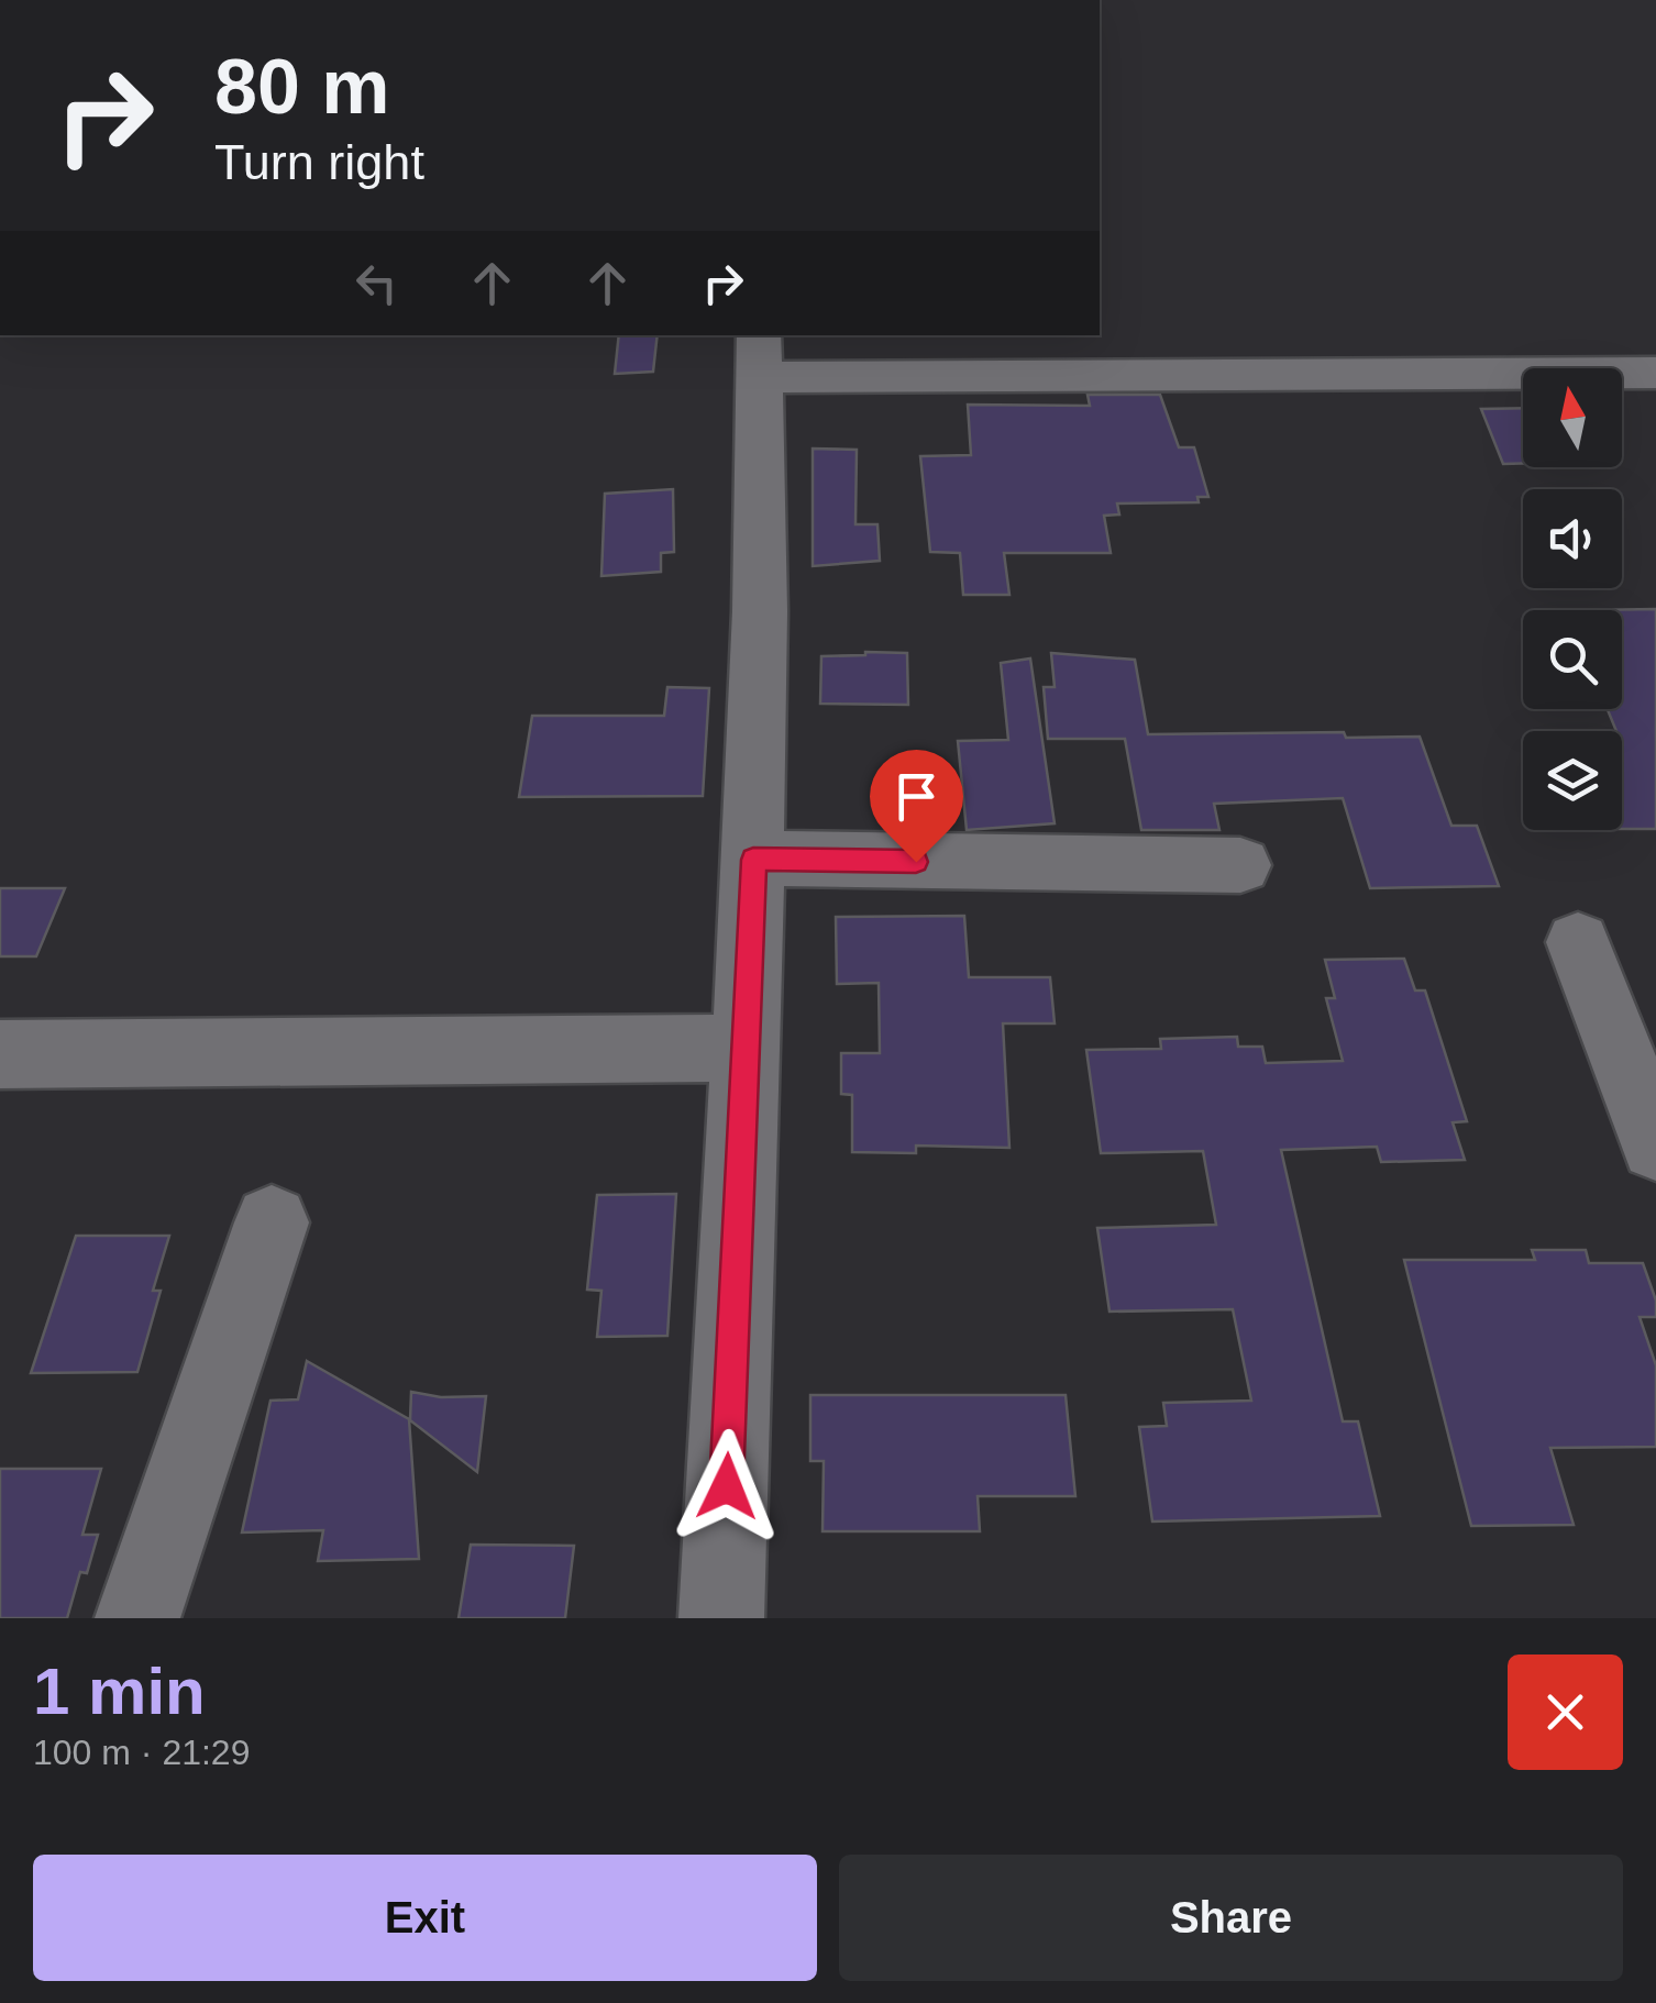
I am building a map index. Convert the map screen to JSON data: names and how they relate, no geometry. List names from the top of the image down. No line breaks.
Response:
{"north":"top","page":{"turn":["80 m","Turn right"],"heading":["1 min","100 m · 21:29"],"buttons":["Exit","Share"]}}
